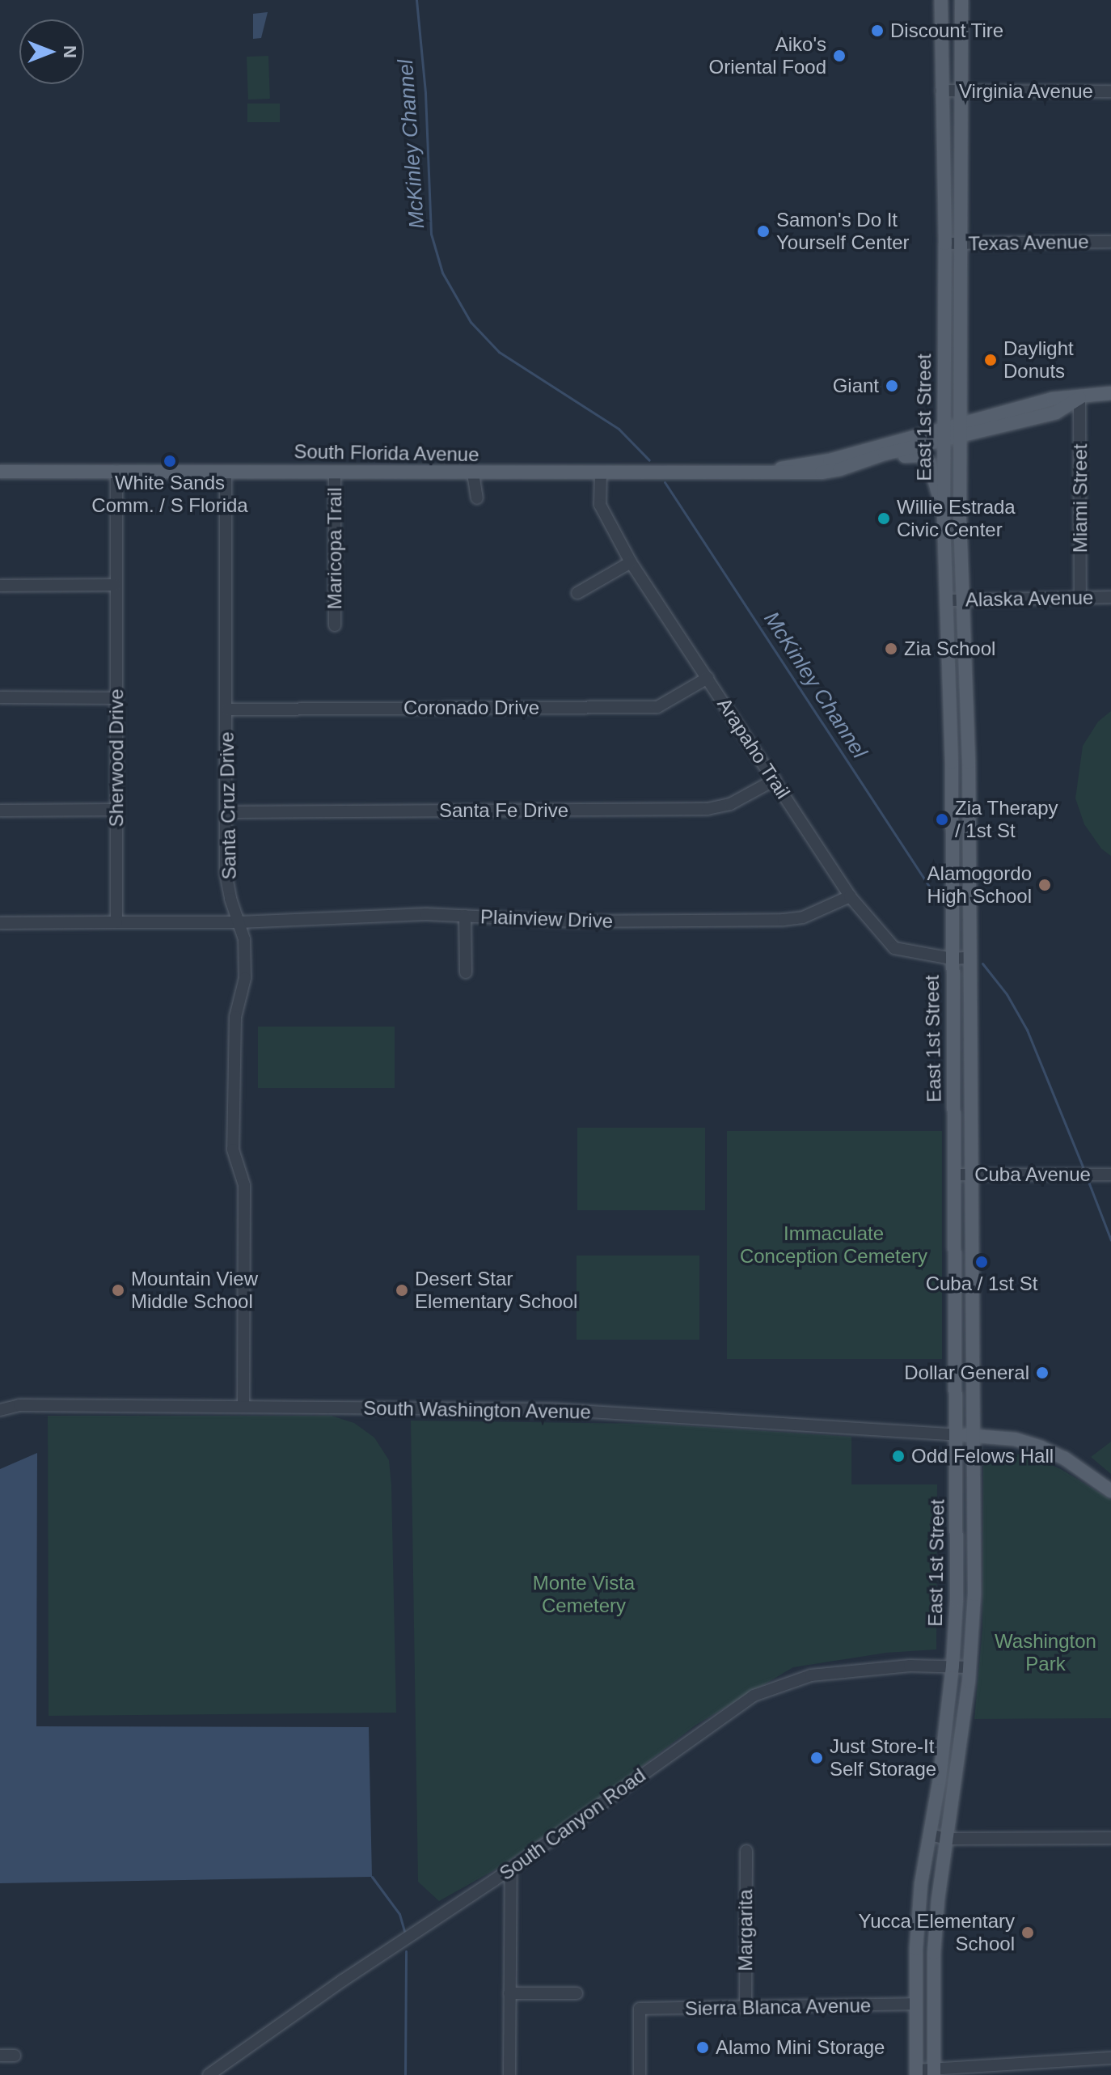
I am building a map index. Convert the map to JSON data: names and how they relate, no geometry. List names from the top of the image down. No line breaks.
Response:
{"streets":{"main road":["East 1st Street","South Florida Avenue"],"street":["Virginia Avenue","Texas Avenue","Miami Street","Maricopa Trail","Alaska Avenue","Coronado Drive","Arapaho Trail","Sherwood Drive","Santa Cruz Drive","Santa Fe Drive","Plainview Drive","Cuba Avenue","South Washington Avenue","South Canyon Road","Margarita","Sierra Blanca Avenue"]},"crossings":[["Virginia Avenue","East 1st Street"],["Texas Avenue","East 1st Street"],["East 1st Street","South Florida Avenue"],["East 1st Street","Alaska Avenue"],["East 1st Street","Arapaho Trail"],["East 1st Street","Cuba Avenue"],["East 1st Street","South Washington Avenue"],["East 1st Street","South Canyon Road"],["East 1st Street","Sierra Blanca Avenue"],["South Florida Avenue","Miami Street"],["South Florida Avenue","Maricopa Trail"],["South Florida Avenue","Arapaho Trail"],["South Florida Avenue","Sherwood Drive"],["South Florida Avenue","Santa Cruz Drive"],["Miami Street","Alaska Avenue"],["Coronado Drive","Arapaho Trail"],["Coronado Drive","Santa Cruz Drive"],["Arapaho Trail","Santa Fe Drive"],["Arapaho Trail","Plainview Drive"],["Santa Cruz Drive","Santa Fe Drive"],["Santa Cruz Drive","Plainview Drive"],["Santa Cruz Drive","South Washington Avenue"],["Margarita","Sierra Blanca Avenue"]],"water":["McKinley Channel"],"parks":["Immaculate Conception Cemetery","Monte Vista Cemetery","Washington Park"],"places":["Discount Tire","Aiko's Oriental Food","Samon's Do It Yourself Center","Daylight Donuts","Giant","White Sands Comm. / S Florida","Willie Estrada Civic Center","Zia School","Zia Therapy / 1st St","Alamogordo High School","Cuba / 1st St","Mountain View Middle School","Desert Star Elementary School","Dollar General","Odd Felows Hall","Just Store-It Self Storage","Yucca Elementary School","Alamo Mini Storage"],"north":"right"}
